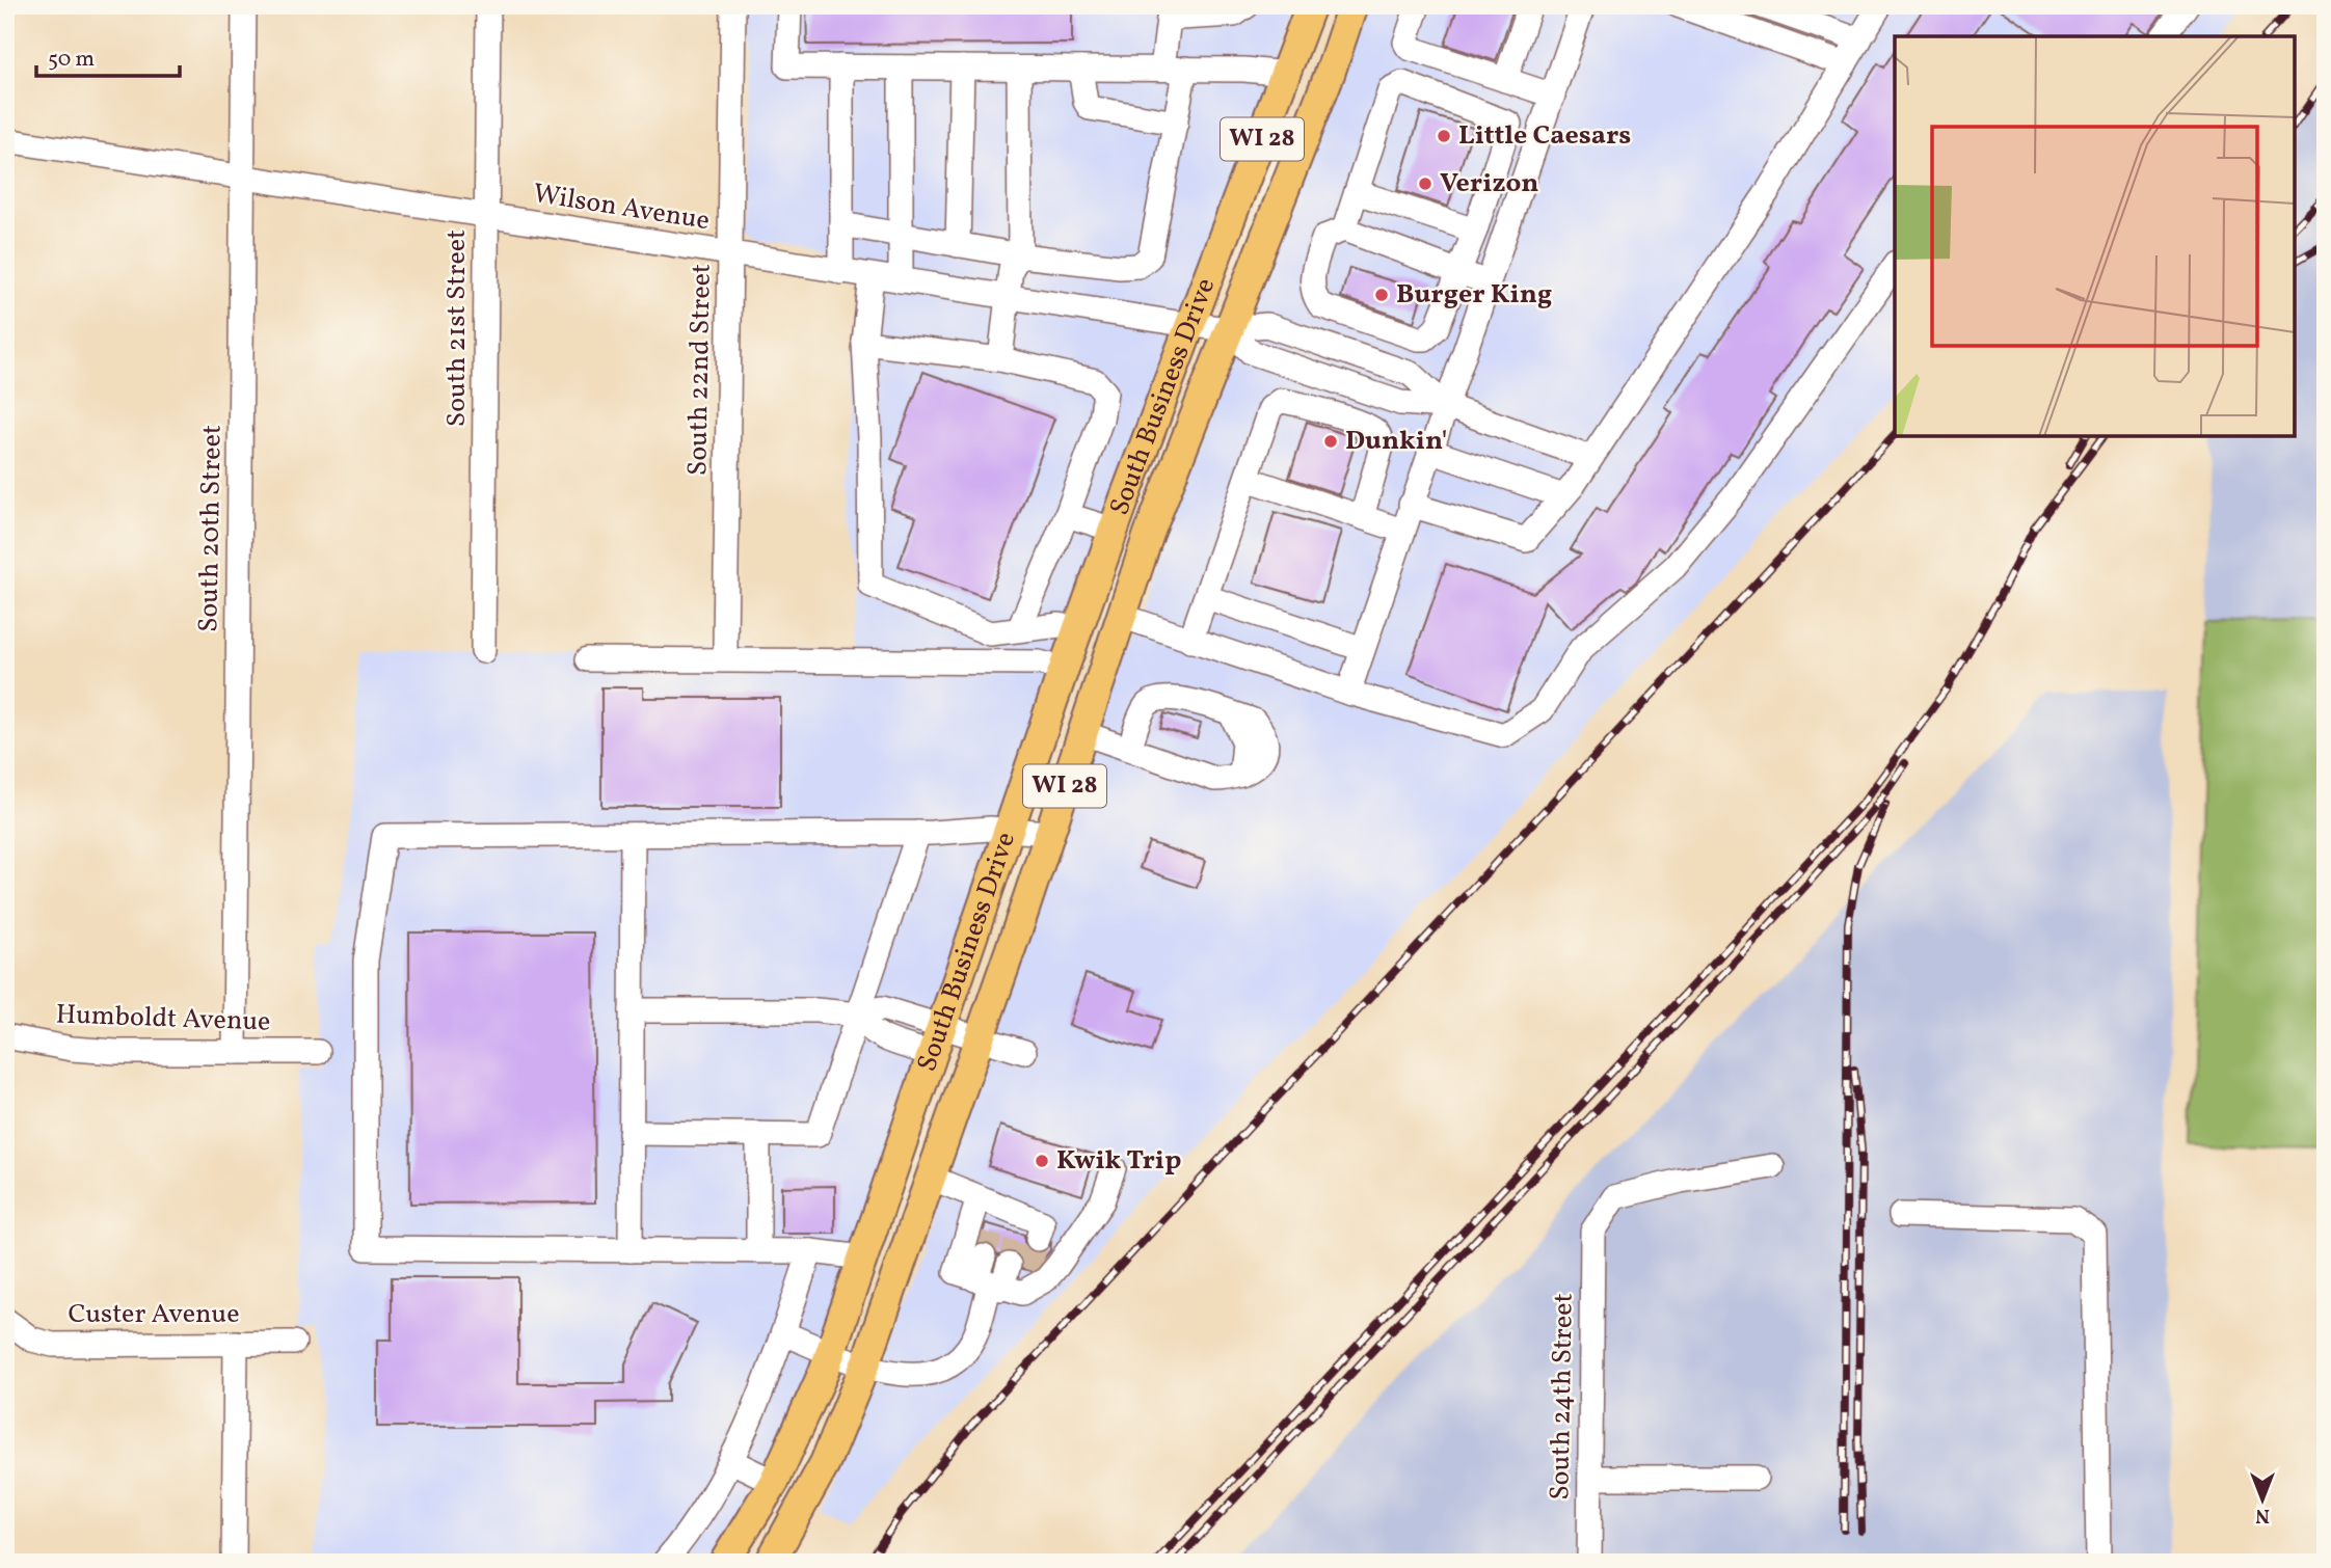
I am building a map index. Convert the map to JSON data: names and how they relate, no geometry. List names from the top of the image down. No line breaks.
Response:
{"streets":{"main road":["WI 28","South Business Drive"],"street":["Wilson Avenue","South 21st Street","South 22nd Street","South 20th Street","Humboldt Avenue","Custer Avenue","South 24th Street"]},"crossings":[["Wilson Avenue","South 21st Street"],["Wilson Avenue","South 22nd Street"],["Wilson Avenue","South Business Drive"],["Wilson Avenue","South 20th Street"],["South 20th Street","Humboldt Avenue"]],"places":["Little Caesars","Verizon","Burger King","Dunkin'","Kwik Trip"],"scale_bar":"50 m","north":"bottom"}
